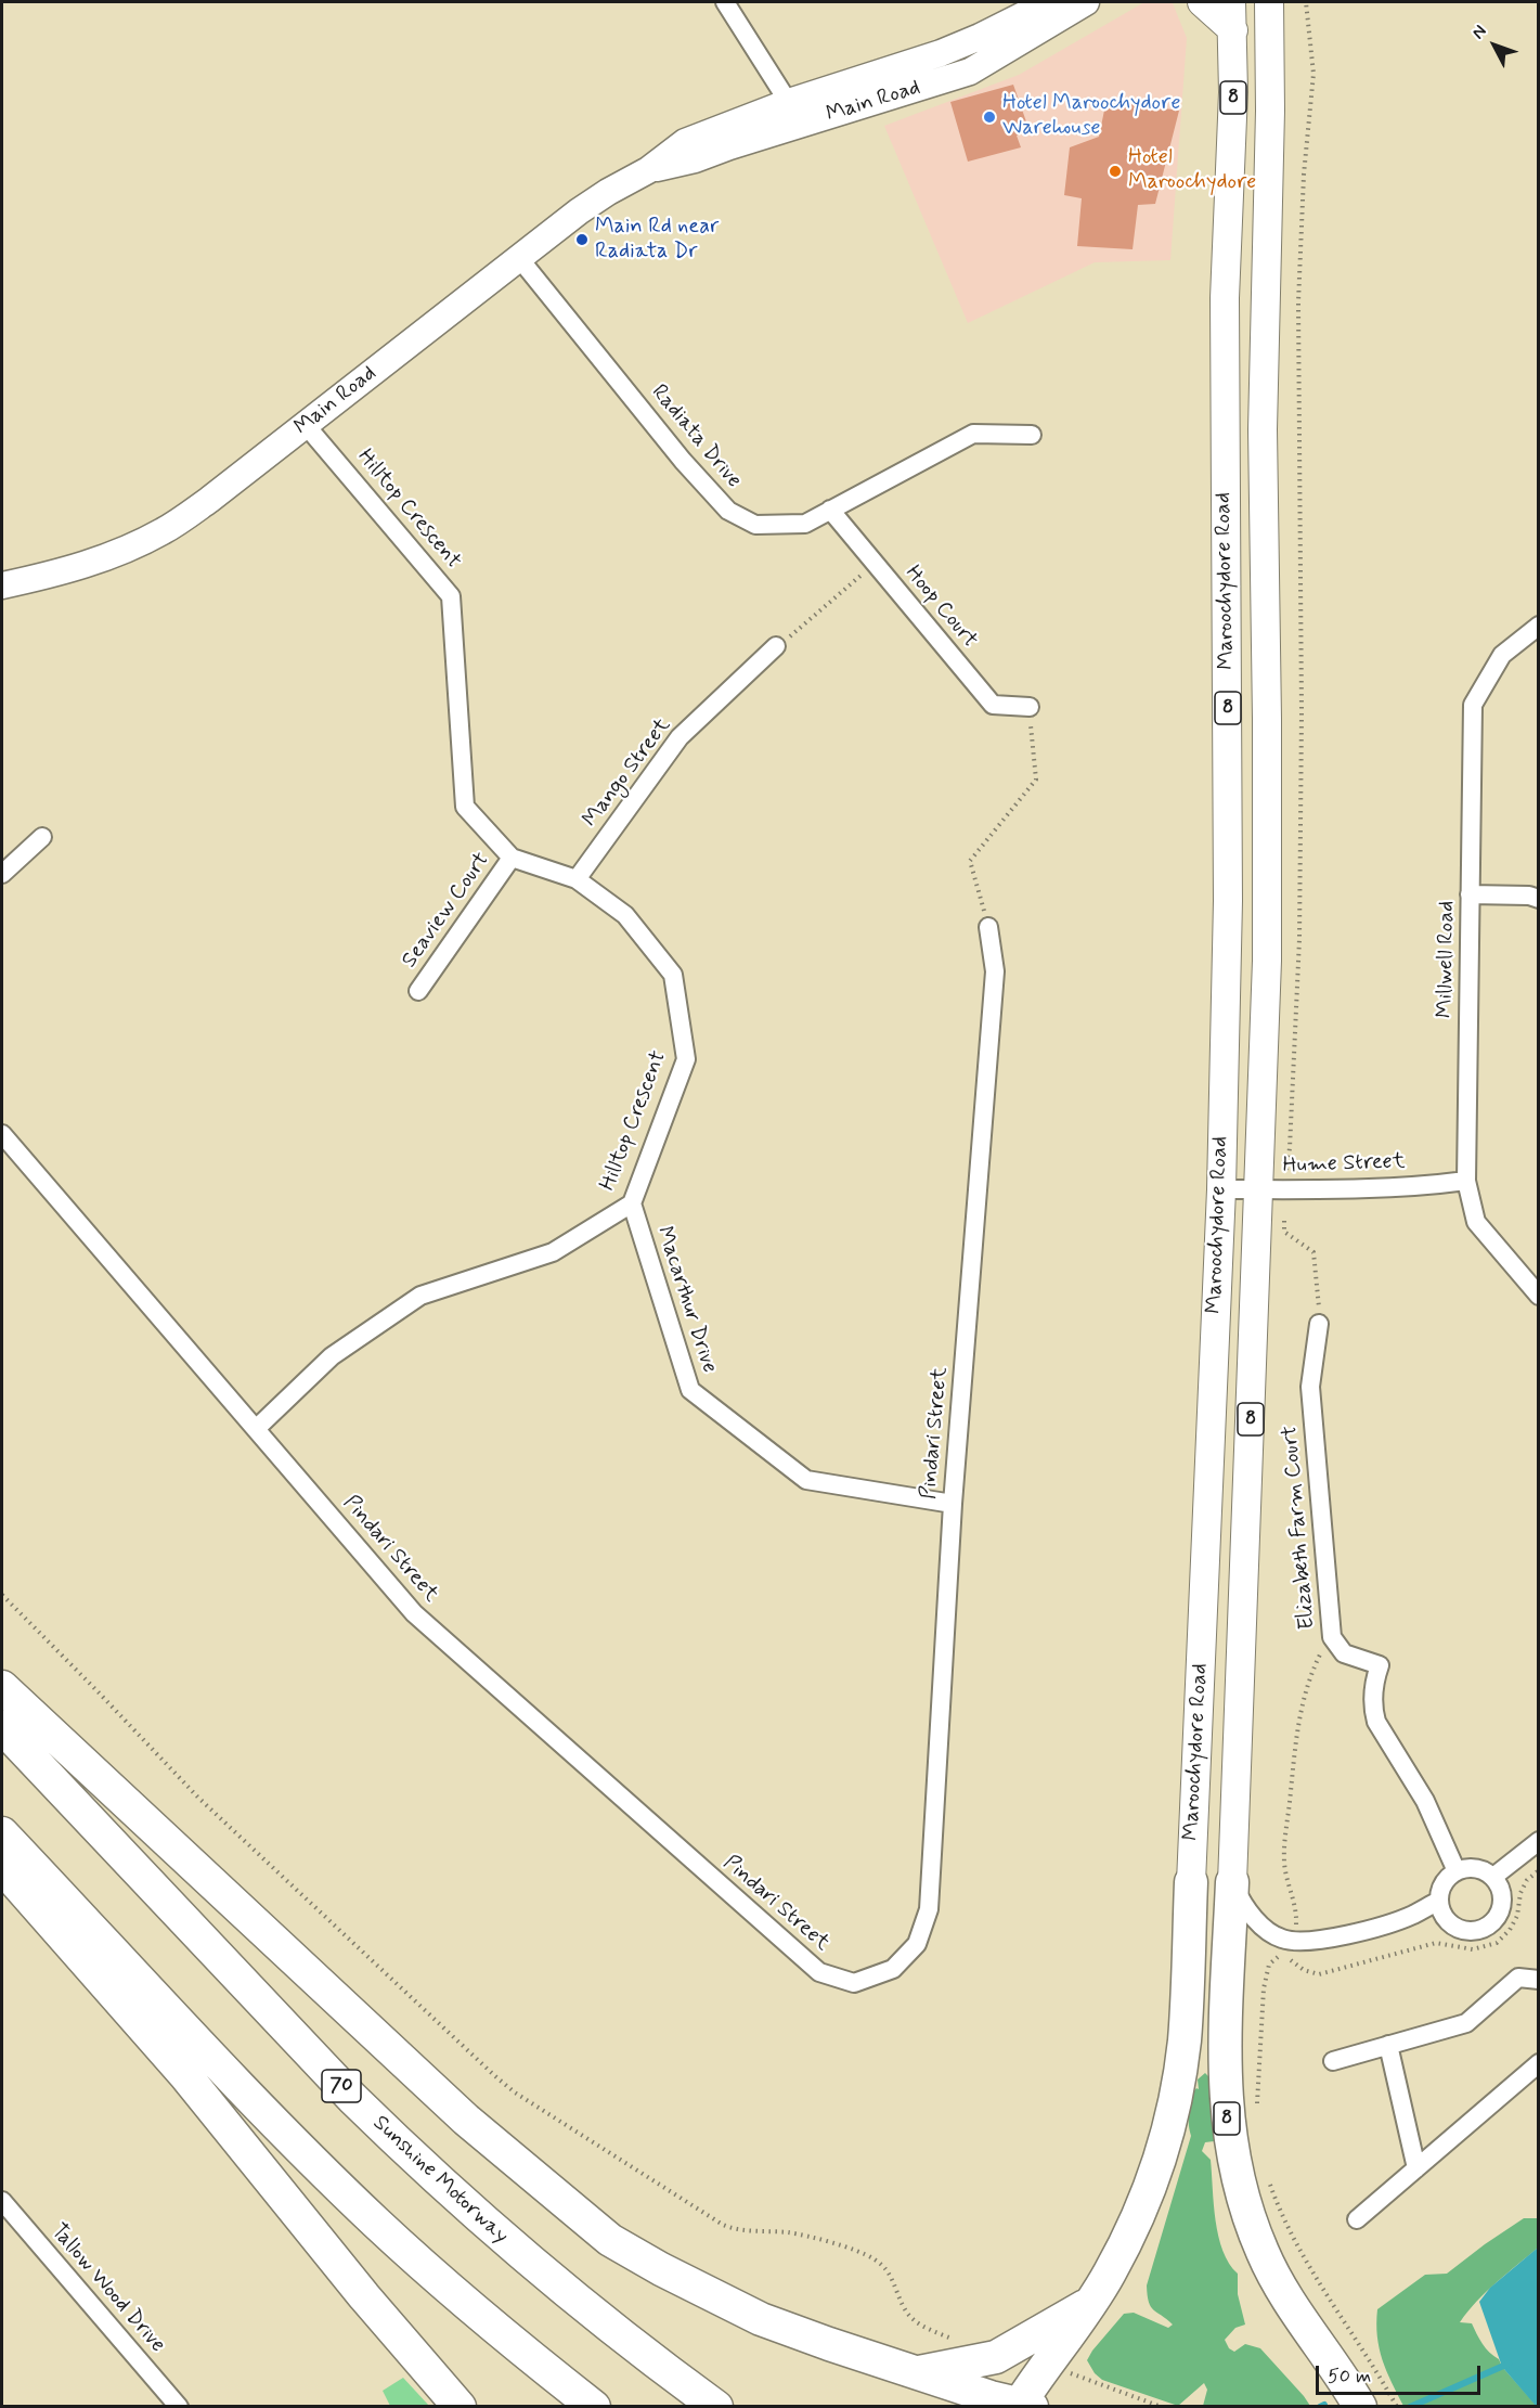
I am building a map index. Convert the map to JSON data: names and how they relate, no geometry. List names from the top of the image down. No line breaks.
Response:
{"streets":{"highway":["8","Maroochydore Road","70","Sunshine Motorway"],"main road":["Main Road"],"street":["Radiata Drive","Hilltop Crescent","Hoop Court","Mango Street","Seaview Court","Millwell Road","Hume Street","Macarthur Drive","Pindari Street","Elizabeth Farm Court","Tallow Wood Drive"]},"crossings":[["Main Road","Radiata Drive"],["Main Road","Hilltop Crescent"],["Radiata Drive","Hoop Court"],["Hilltop Crescent","Mango Street"],["Hilltop Crescent","Seaview Court"],["Hilltop Crescent","Macarthur Drive"],["Hilltop Crescent","Pindari Street"],["Maroochydore Road","Hume Street"],["Millwell Road","Hume Street"],["Macarthur Drive","Pindari Street"]],"places":["Hotel Maroochydore Warehouse","Hotel Maroochydore","Main Rd near Radiata Dr"],"scale_bar":"50 m","north":"top left"}
